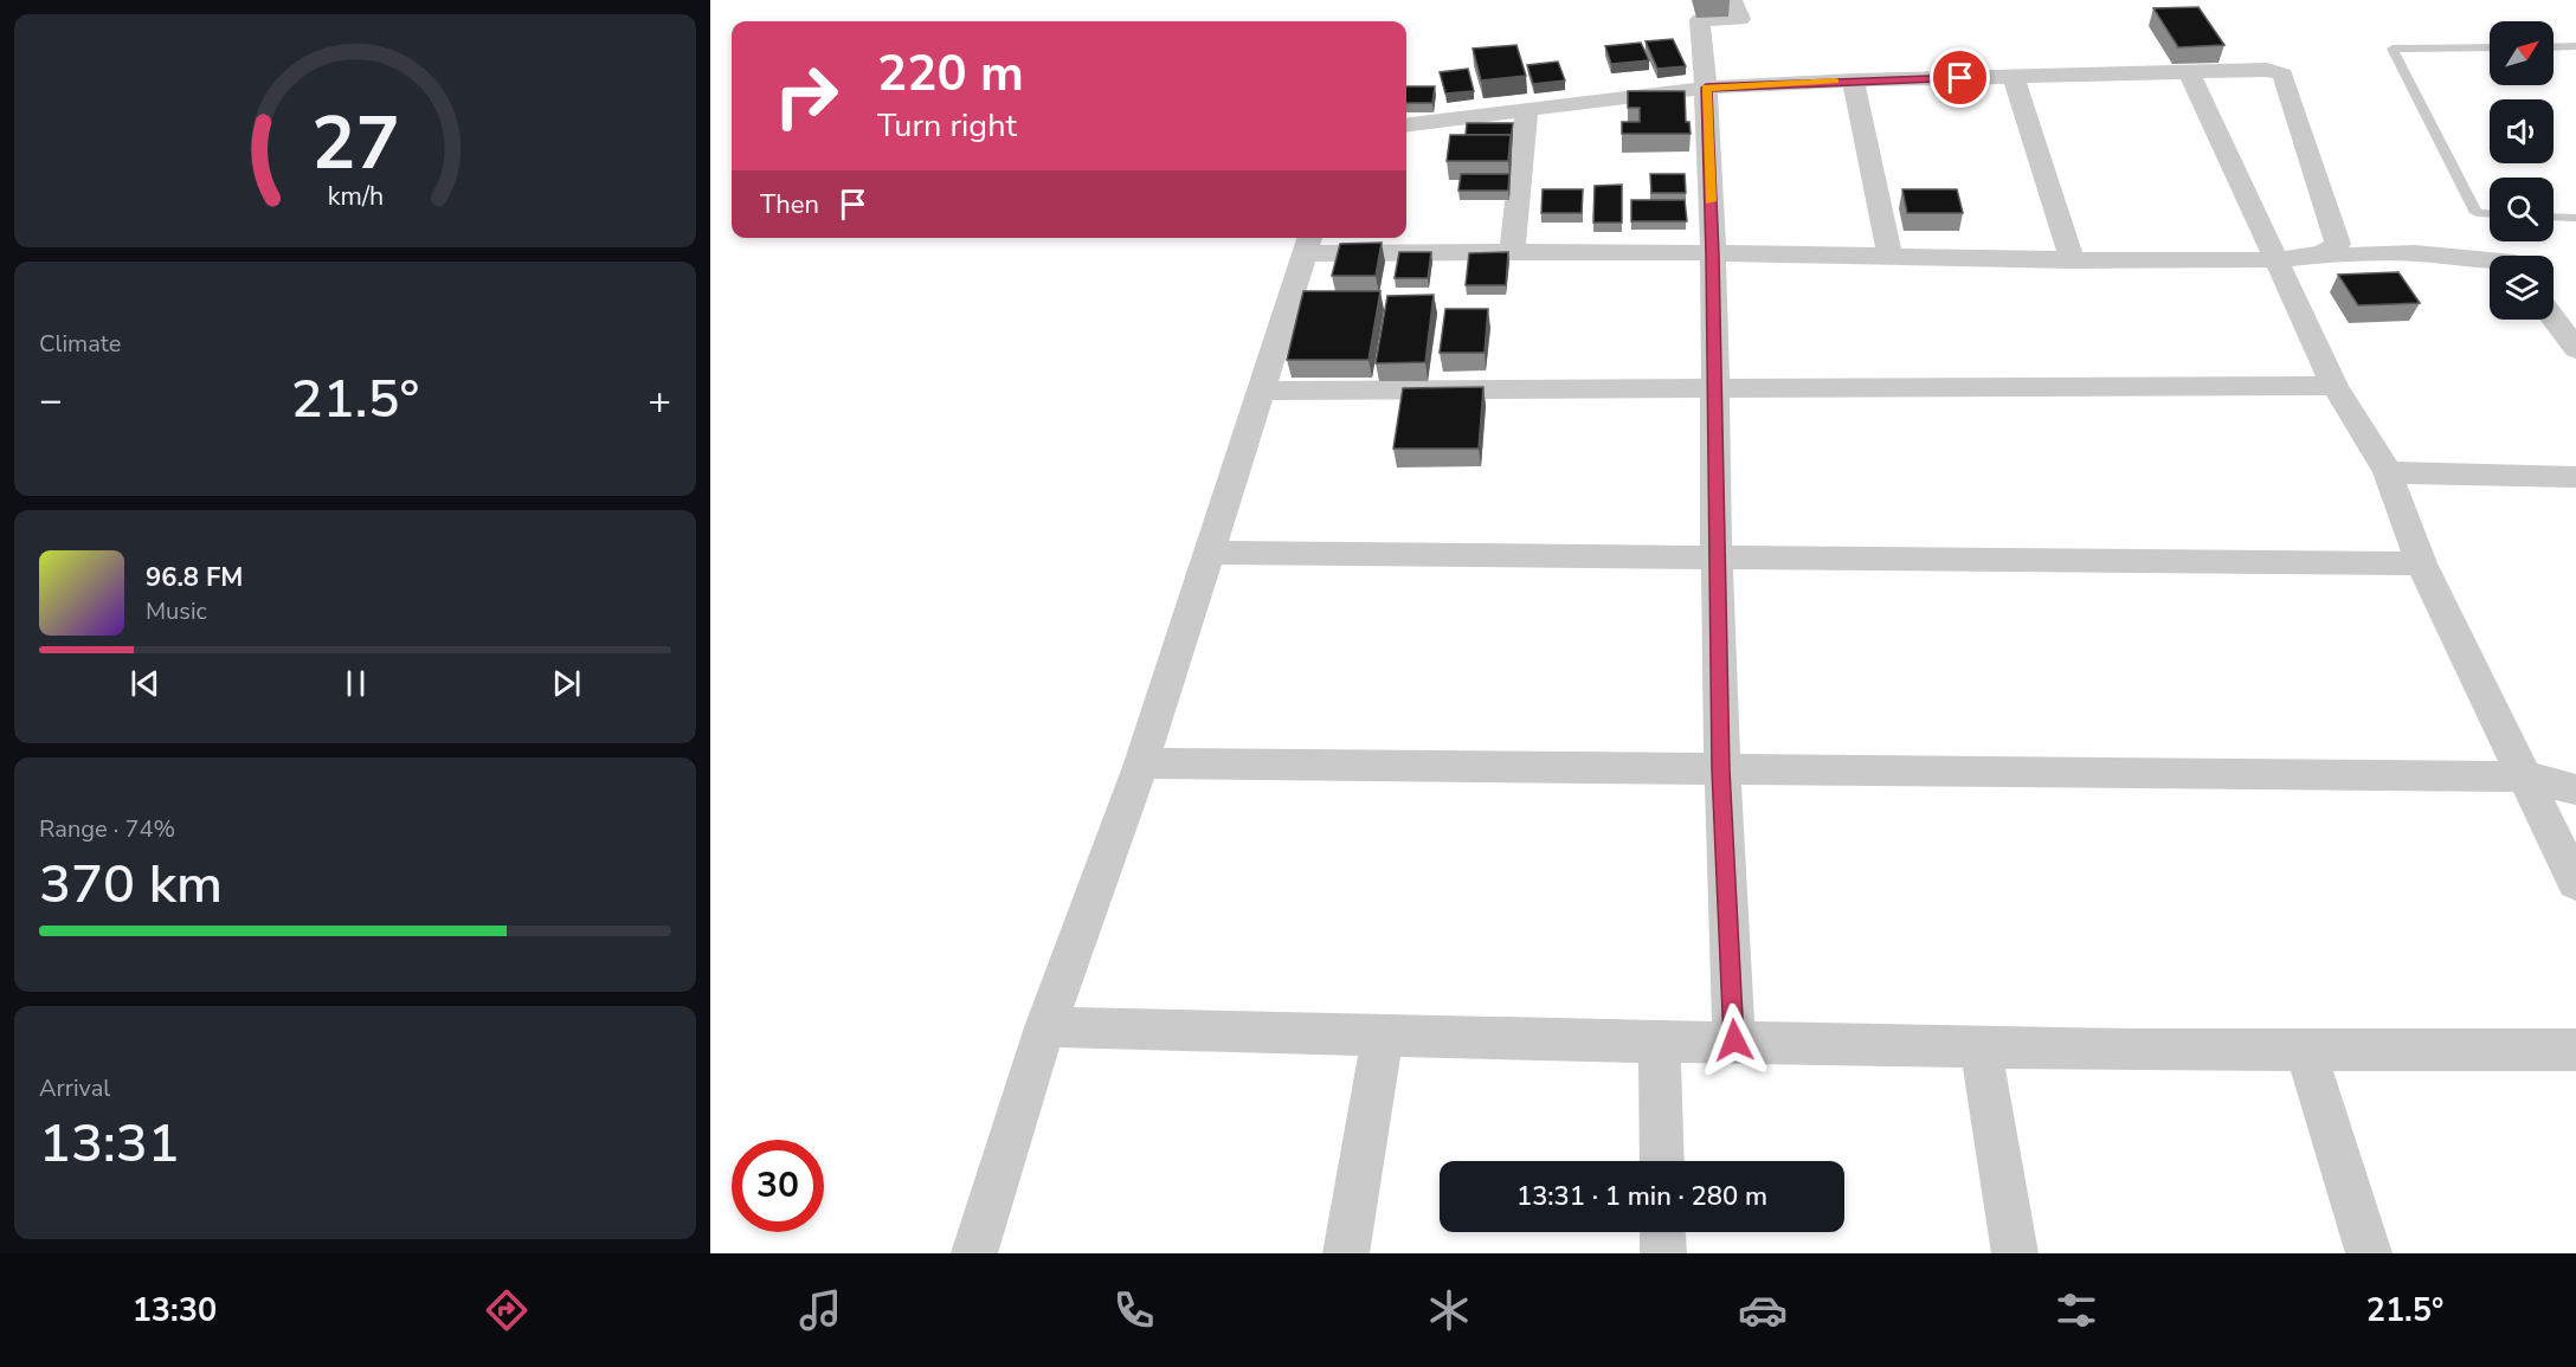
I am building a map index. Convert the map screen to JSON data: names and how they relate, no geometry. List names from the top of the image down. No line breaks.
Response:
{"north":"top right","page":{"turn":["220 m","Turn right"],"then":"Then","tile":["Climate",["Range · 74%","370 km"],["Arrival","13:31"]],"heat":["−","21.5°","+"],"song":["96.8 FM","Music"],"limit":"30","trip":"13:31 · 1 min · 280 m","tabs":["13:30","21.5°"],"gauge":["27","km/h"]}}
